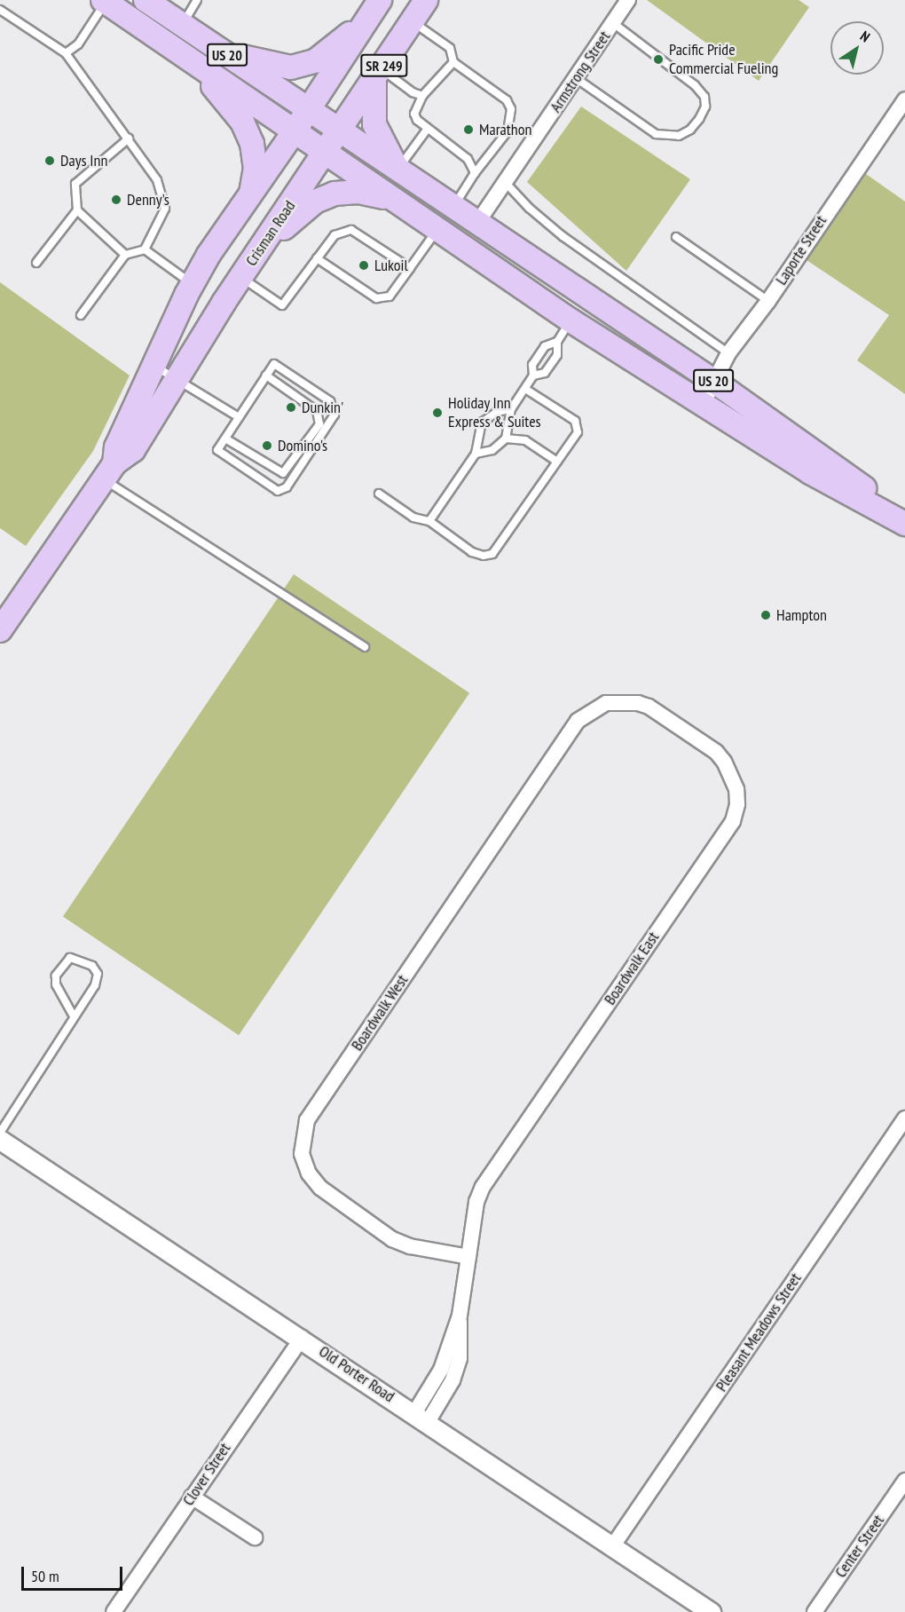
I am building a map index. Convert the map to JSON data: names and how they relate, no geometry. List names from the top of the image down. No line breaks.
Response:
{"streets":{"main road":["US 20","SR 249","Crisman Road"],"street":["Armstrong Street","Laporte Street","Boardwalk East","Boardwalk West","Pleasant Meadows Street","Old Porter Road","Clover Street","Center Street"]},"crossings":[["US 20","Armstrong Street"],["US 20","Crisman Road"],["US 20","Laporte Street"],["Boardwalk East","Boardwalk West"],["Boardwalk East","Old Porter Road"],["Pleasant Meadows Street","Old Porter Road"],["Old Porter Road","Clover Street"]],"places":["Pacific Pride Commercial Fueling","Marathon","Days Inn","Denny's","Lukoil","Dunkin'","Holiday Inn Express & Suites","Domino's","Hampton"],"scale_bar":"50 m","north":"top right"}
